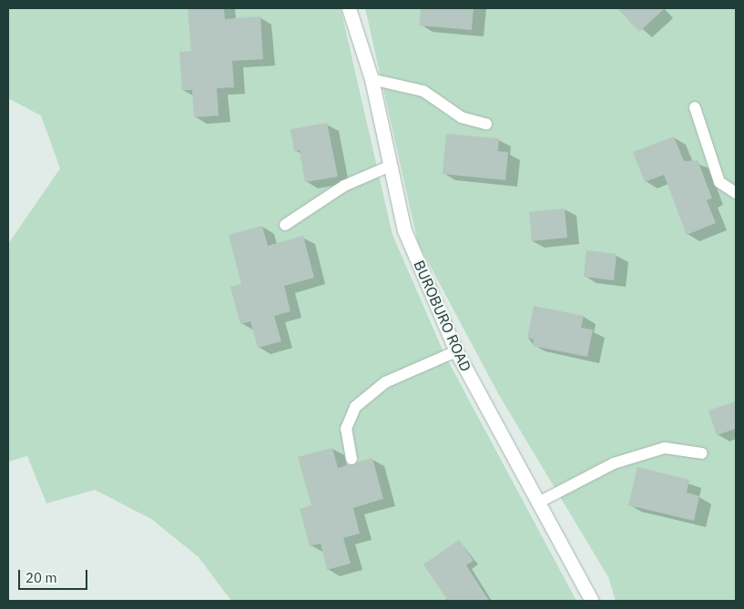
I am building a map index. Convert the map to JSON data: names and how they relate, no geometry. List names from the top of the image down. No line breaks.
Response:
{"streets":{"street":["BUROBURO ROAD"]},"scale_bar":"20 m"}
